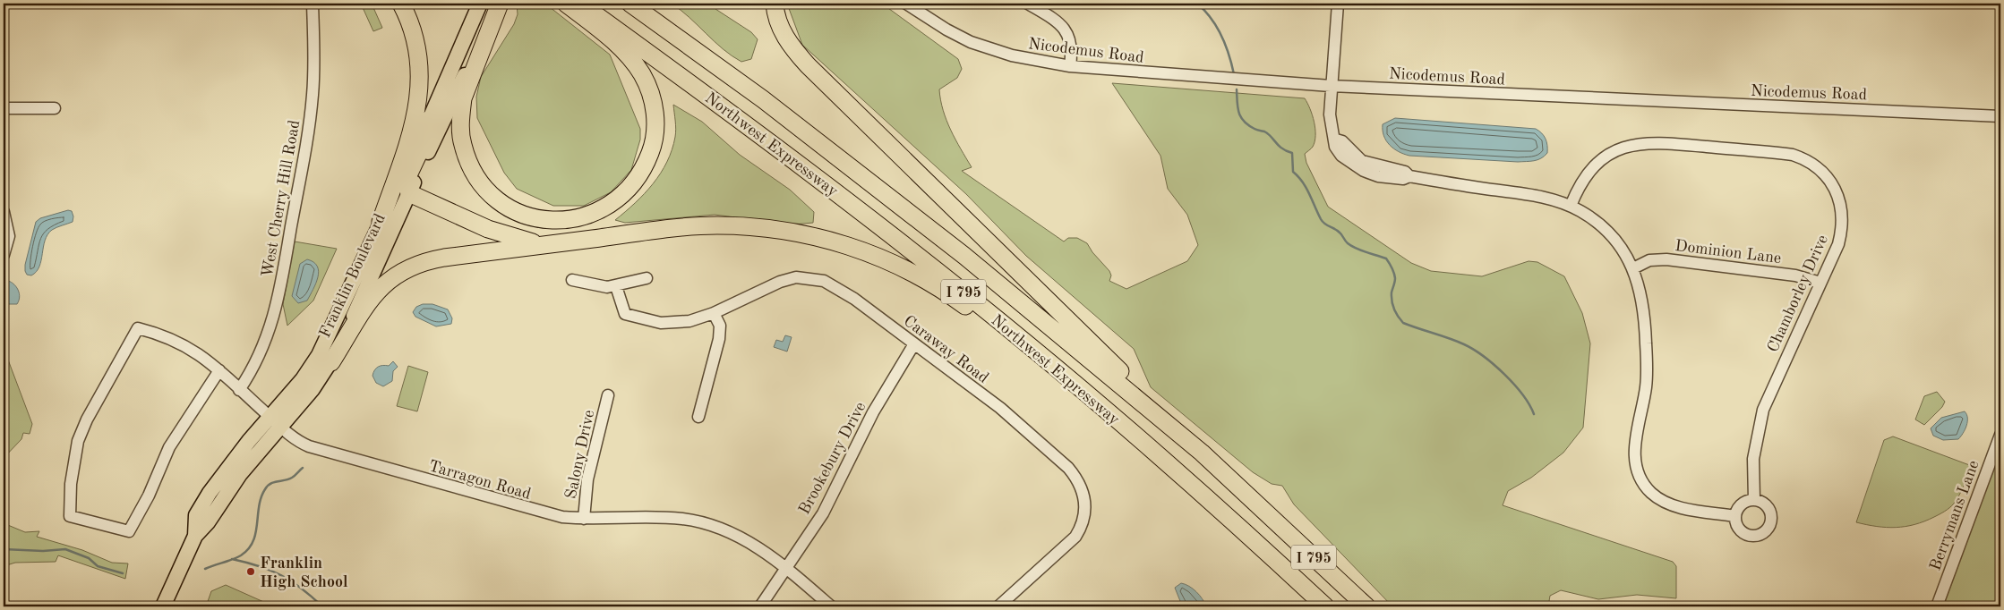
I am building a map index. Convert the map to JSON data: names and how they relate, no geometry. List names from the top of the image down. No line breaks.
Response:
{"streets":{"highway":["Northwest Expressway","I 795"],"main road":["Franklin Boulevard"],"street":["Nicodemus Road","West Cherry Hill Road","Dominion Lane","Chamborley Drive","Caraway Road","Salony Drive","Brookebury Drive","Tarragon Road","Berrymans Lane"]},"crossings":[["West Cherry Hill Road","Tarragon Road"],["Dominion Lane","Chamborley Drive"],["Franklin Boulevard","Tarragon Road"],["Caraway Road","Brookebury Drive"],["Salony Drive","Tarragon Road"],["Brookebury Drive","Tarragon Road"]],"places":["Franklin High School"]}
